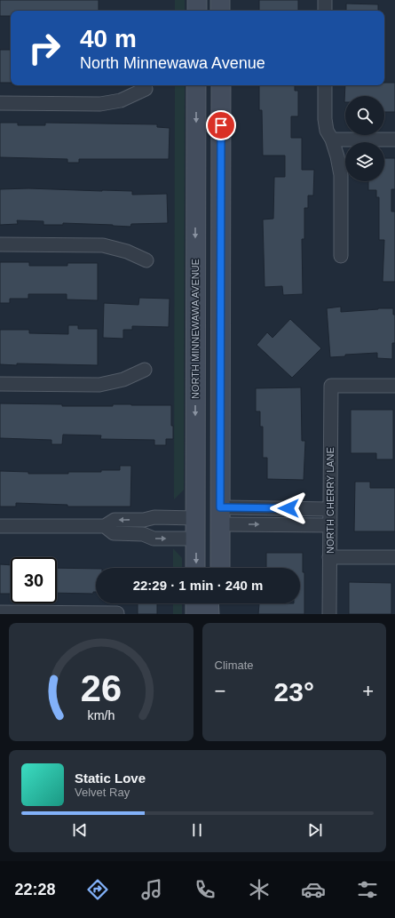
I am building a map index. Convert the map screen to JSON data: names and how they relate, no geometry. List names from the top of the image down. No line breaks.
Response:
{"streets":{"main road":["NORTH MINNEWAWA AVENUE"],"street":["NORTH CHERRY LANE"]},"page":{"turn":["40 m","North Minnewawa Avenue"],"limit":"30","trip":"22:29 · 1 min · 240 m","tile":"Climate","heat":["−","23°","+"],"song":["Static Love","Velvet Ray"],"tabs":"22:28","gauge":["26","km/h"]}}
